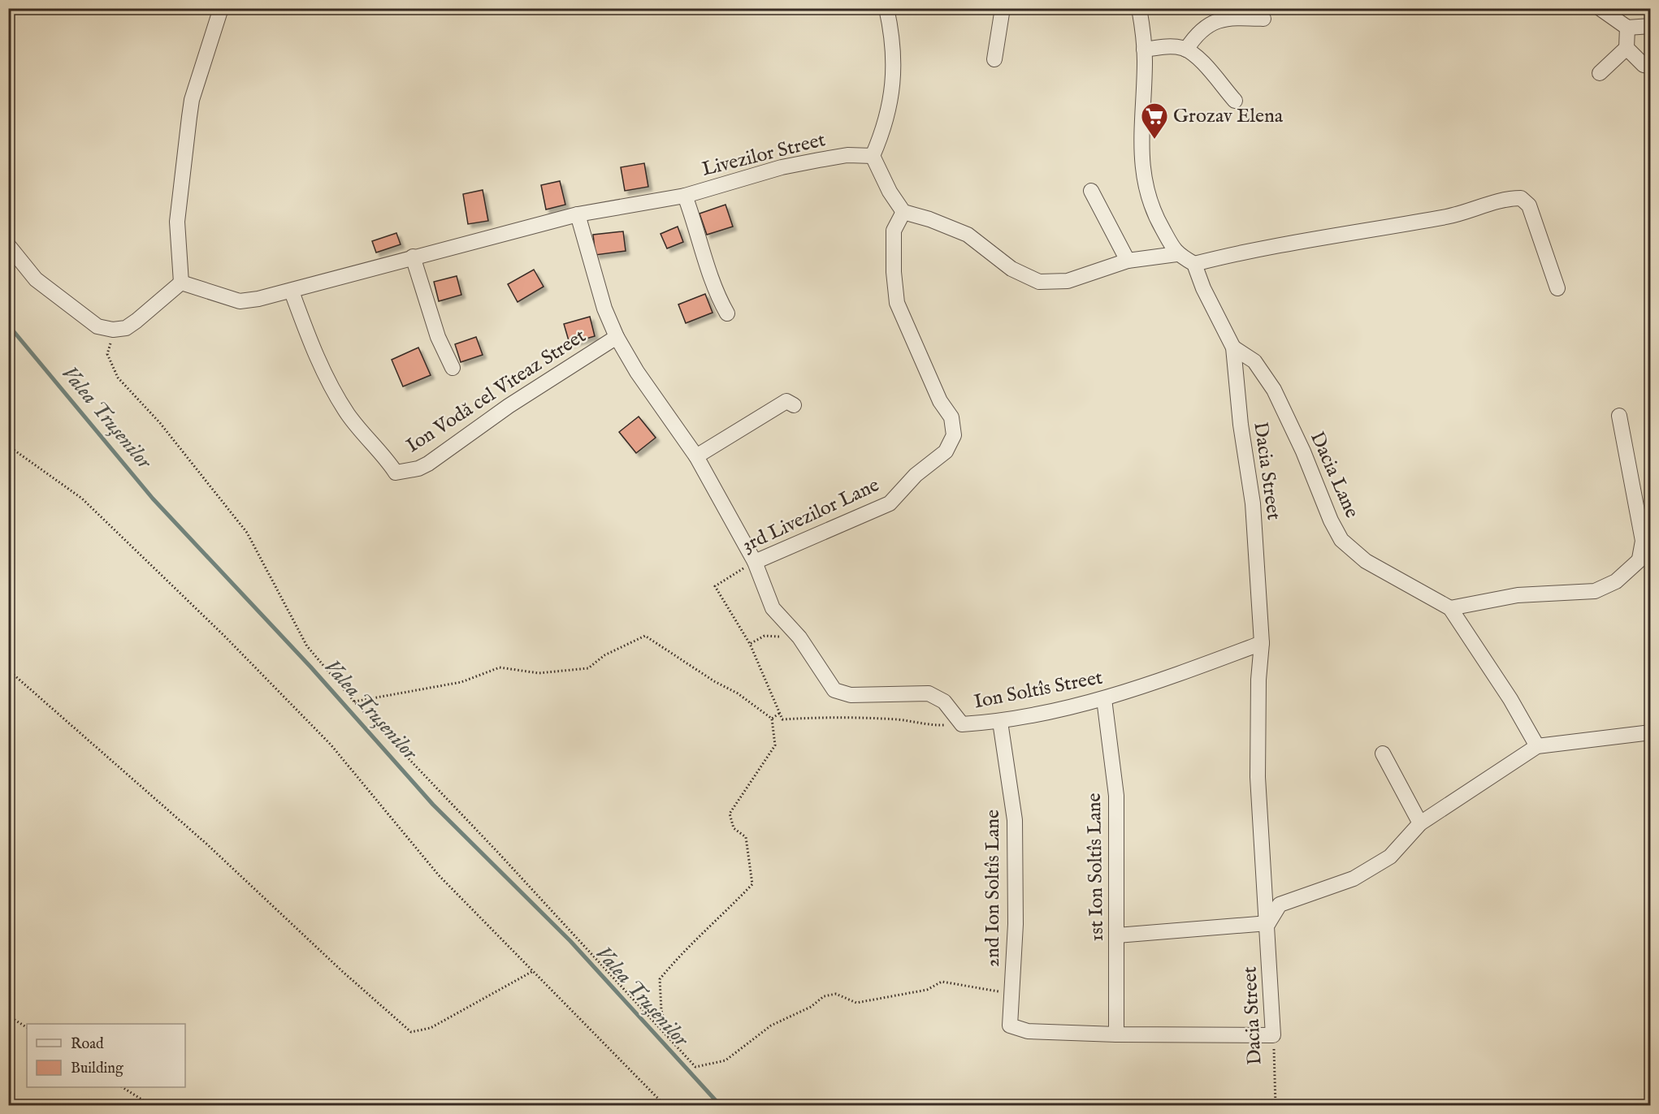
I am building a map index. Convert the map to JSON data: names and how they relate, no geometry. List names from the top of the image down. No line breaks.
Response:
{"streets":{"street":["Livezilor Street","Ion Vodă cel Viteaz Street","Dacia Street","Dacia Lane","3rd Livezilor Lane","Ion Soltîs Street","1st Ion Soltîs Lane","2nd Ion Soltîs Lane"]},"crossings":[["Livezilor Street","Ion Vodă cel Viteaz Street"],["Ion Vodă cel Viteaz Street","3rd Livezilor Lane"],["Ion Vodă cel Viteaz Street","Ion Soltîs Street"],["Dacia Street","Dacia Lane"],["Dacia Street","Ion Soltîs Street"],["3rd Livezilor Lane","Ion Soltîs Street"],["Ion Soltîs Street","1st Ion Soltîs Lane"],["Ion Soltîs Street","2nd Ion Soltîs Lane"],["1st Ion Soltîs Lane","2nd Ion Soltîs Lane"]],"water":["Valea Trușenilor"],"places":{"supermarket":["Grozav Elena"]},"legend":["Road","Building"]}
